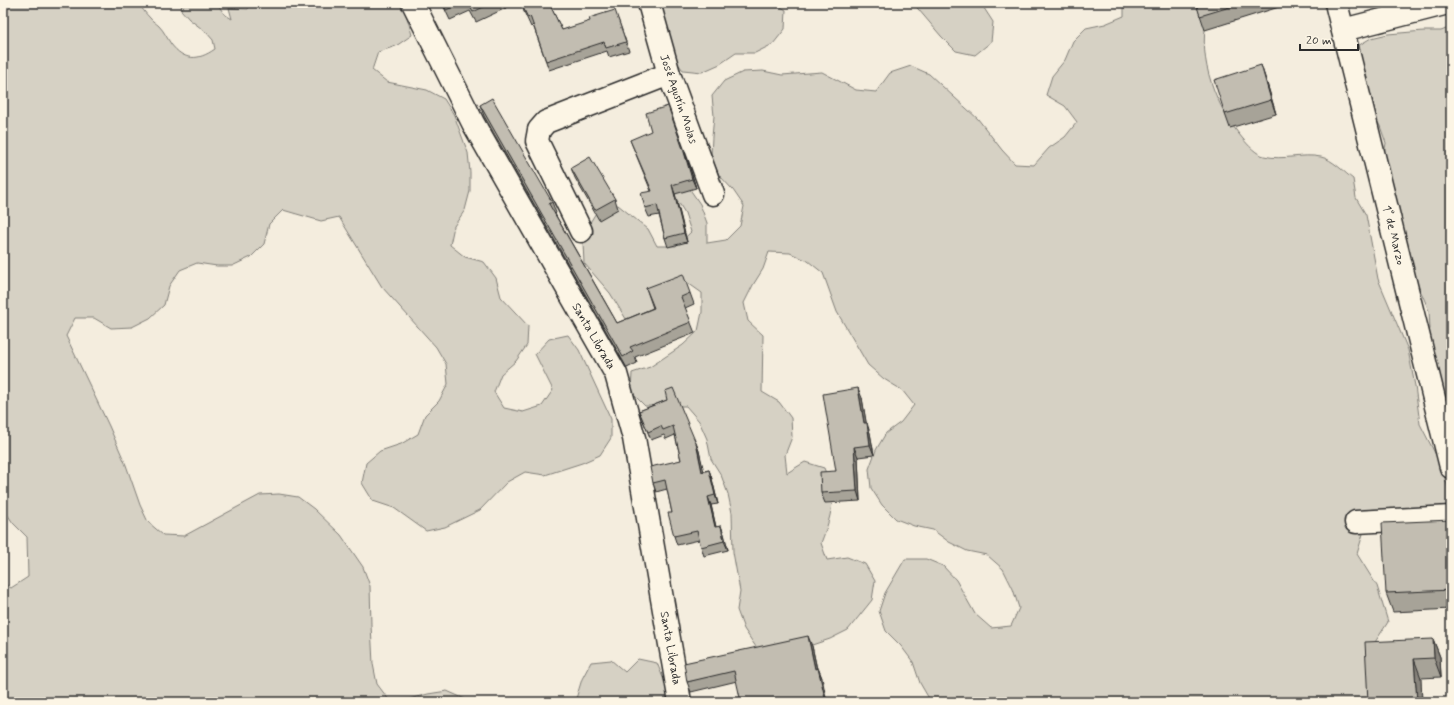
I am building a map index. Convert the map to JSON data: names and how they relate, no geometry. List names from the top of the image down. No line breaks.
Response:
{"streets":{"street":["José Agustín Molas","1° de Marzo","Santa Librada"]},"scale_bar":"20 m"}
